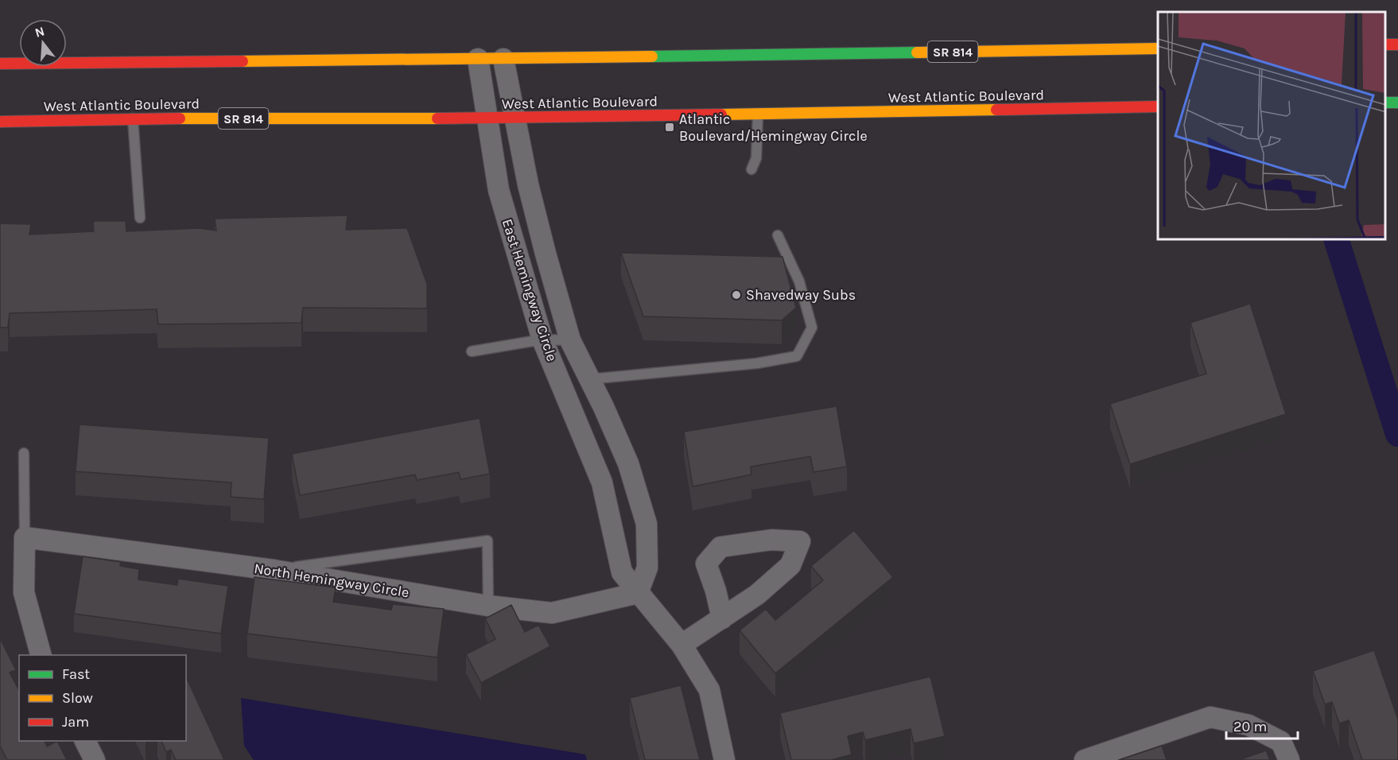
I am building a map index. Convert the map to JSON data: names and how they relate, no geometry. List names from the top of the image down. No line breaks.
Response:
{"streets":{"main road":["SR 814","West Atlantic Boulevard"],"street":["East Hemingway Circle","North Hemingway Circle"]},"crossings":[["SR 814","East Hemingway Circle"],["West Atlantic Boulevard","East Hemingway Circle"],["East Hemingway Circle","North Hemingway Circle"]],"places":{"transit":["Atlantic Boulevard/Hemingway Circle"],"other":["Shavedway Subs"]},"legend":["Fast","Slow","Jam"],"scale_bar":"20 m","north":"top"}
